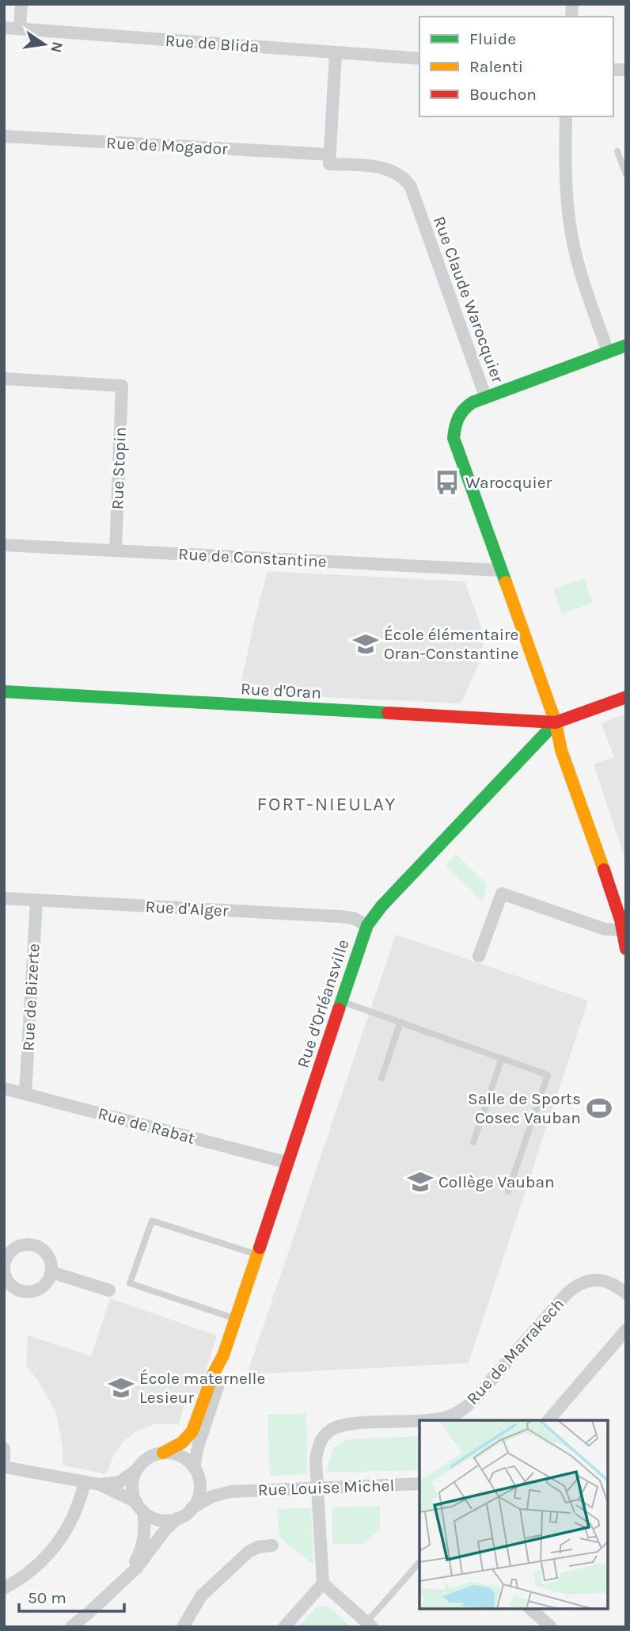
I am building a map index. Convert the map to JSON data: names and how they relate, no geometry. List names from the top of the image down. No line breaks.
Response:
{"streets":{"street":["Rue de Blida","Rue de Mogador","Rue Claude Warocquier","Rue Stopin","Rue de Constantine","Rue d'Oran","Rue d'Alger","Rue de Bizerte","Rue d'Orléansville","Rue de Rabat","Rue de Marrakech","Rue Louise Michel"]},"crossings":[["Rue de Mogador","Rue Claude Warocquier"],["Rue Claude Warocquier","Rue de Constantine"],["Rue Claude Warocquier","Rue d'Oran"],["Rue Claude Warocquier","Rue d'Orléansville"],["Rue Stopin","Rue de Constantine"],["Rue d'Oran","Rue d'Orléansville"],["Rue d'Alger","Rue de Bizerte"],["Rue d'Alger","Rue d'Orléansville"],["Rue de Bizerte","Rue de Rabat"],["Rue d'Orléansville","Rue de Rabat"],["Rue d'Orléansville","Rue Louise Michel"],["Rue de Marrakech","Rue Louise Michel"]],"districts":["FORT-NIEULAY"],"places":{"bus stop":["Warocquier"],"school or university":["École élémentaire Oran-Constantine","Collège Vauban","École maternelle Lesieur"],"sports":["Salle de Sports Cosec Vauban"]},"legend":["Fluide","Ralenti","Bouchon"],"scale_bar":"50 m","north":"right"}
